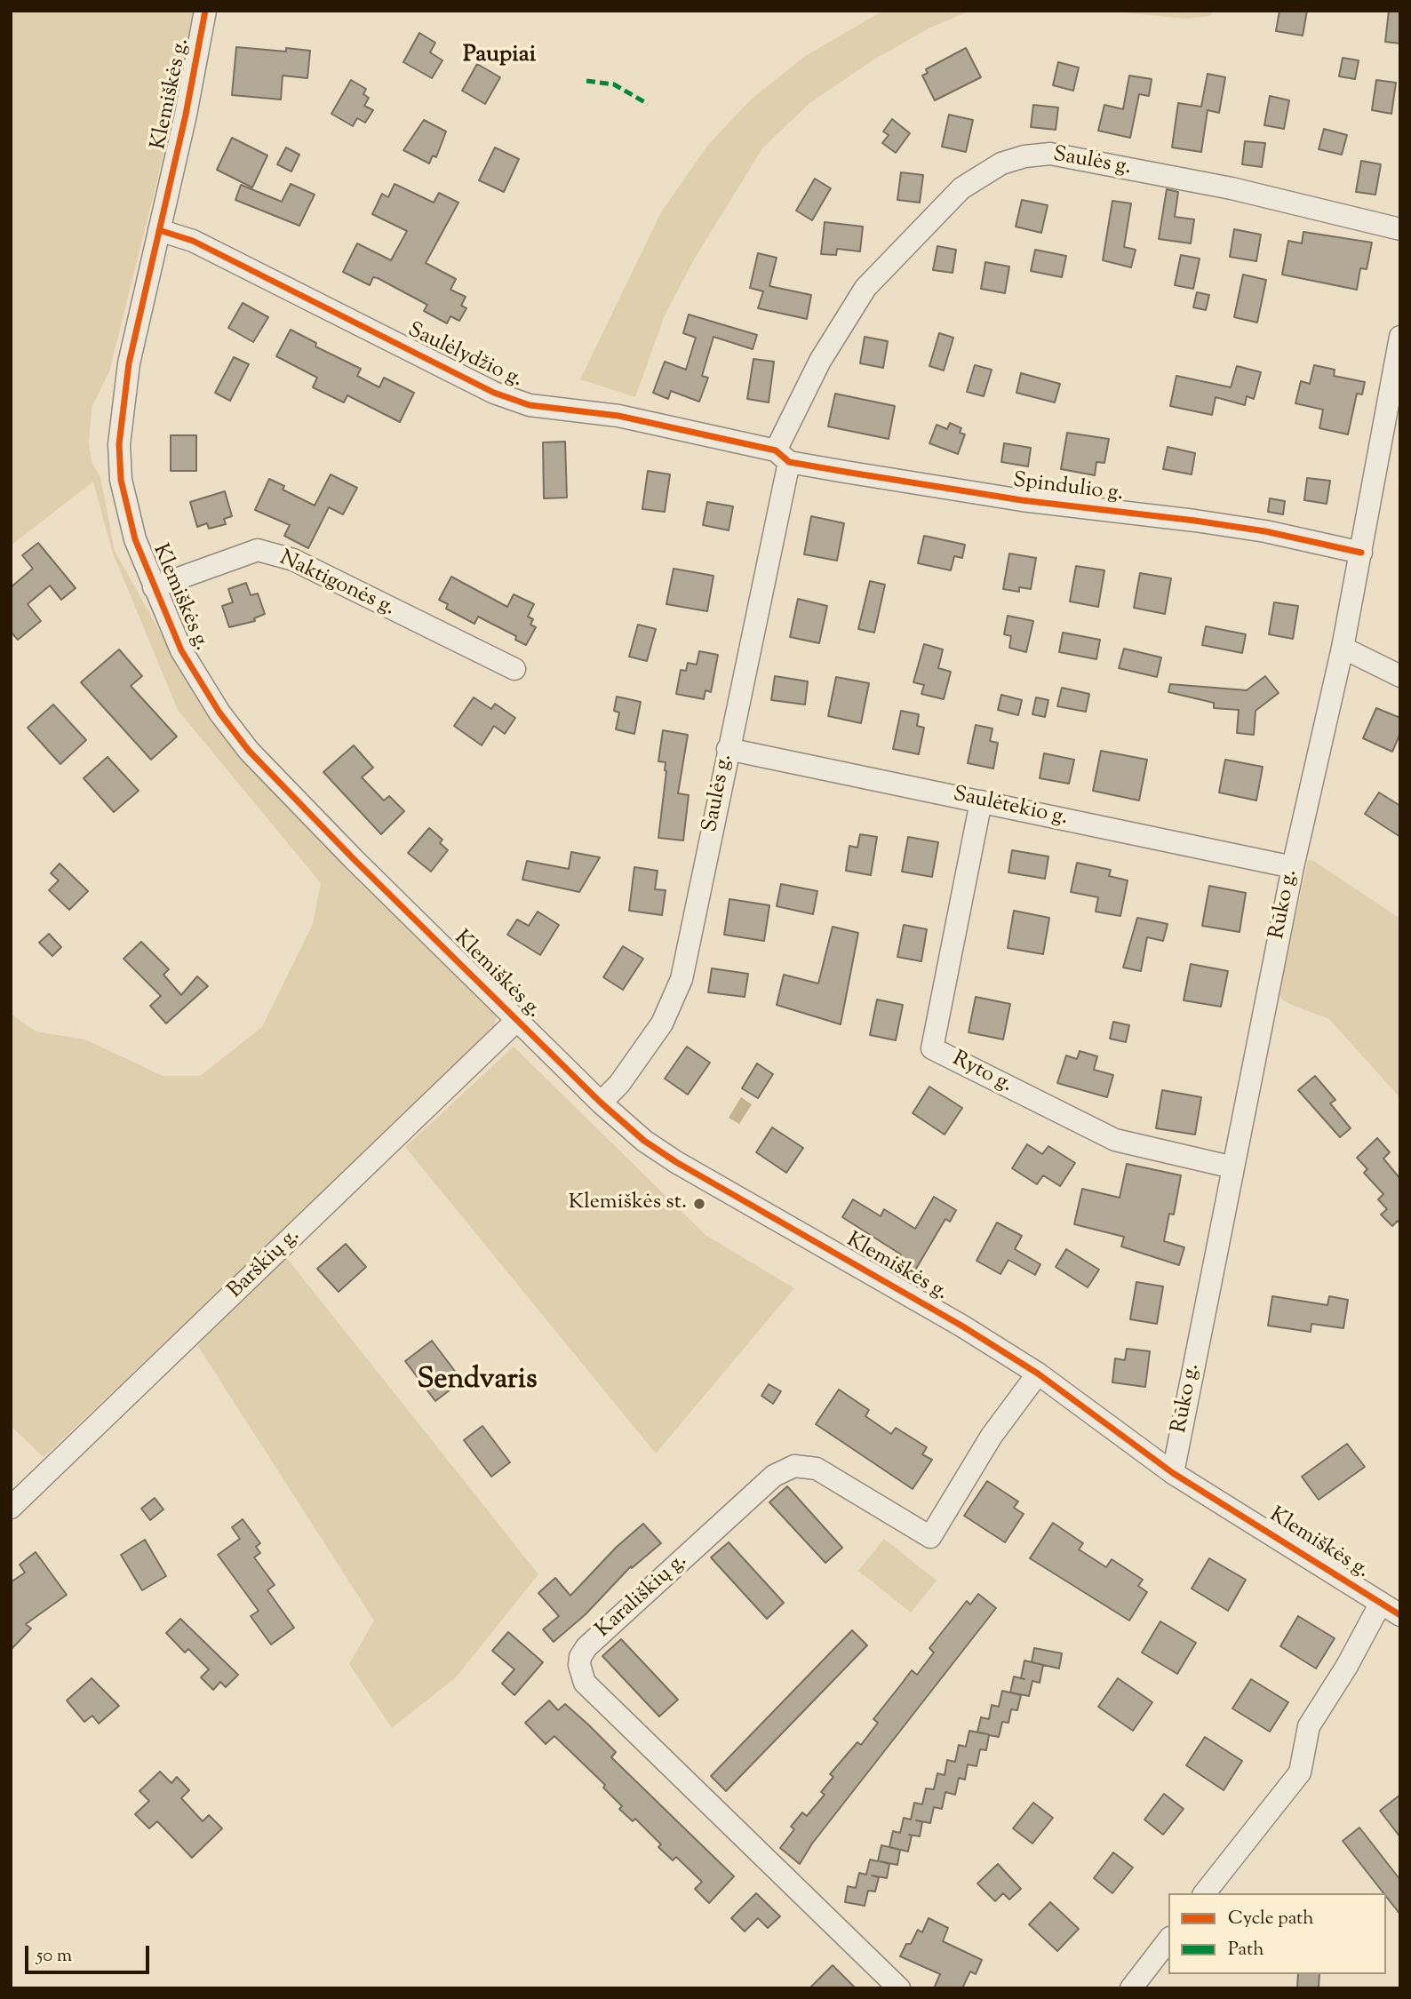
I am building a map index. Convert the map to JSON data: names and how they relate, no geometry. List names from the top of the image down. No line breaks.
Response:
{"streets":{"street":["Klemiškės g.","Saulės g.","Saulėlydžio g.","Spindulio g.","Naktigonės g.","Saulėtekio g.","Rūko g.","Ryto g.","Barškių g.","Karališkių g."]},"crossings":[["Klemiškės g.","Saulės g."],["Klemiškės g.","Saulėlydžio g."],["Klemiškės g.","Naktigonės g."],["Klemiškės g.","Rūko g."],["Klemiškės g.","Barškių g."],["Klemiškės g.","Karališkių g."],["Saulės g.","Saulėlydžio g."],["Saulės g.","Spindulio g."],["Saulės g.","Saulėtekio g."],["Saulėlydžio g.","Spindulio g."],["Spindulio g.","Rūko g."],["Saulėtekio g.","Rūko g."],["Saulėtekio g.","Ryto g."],["Rūko g.","Ryto g."]],"districts":["Paupiai","Sendvaris"],"places":["Klemiškės st."],"legend":["Cycle path","Path"],"scale_bar":"50 m"}
